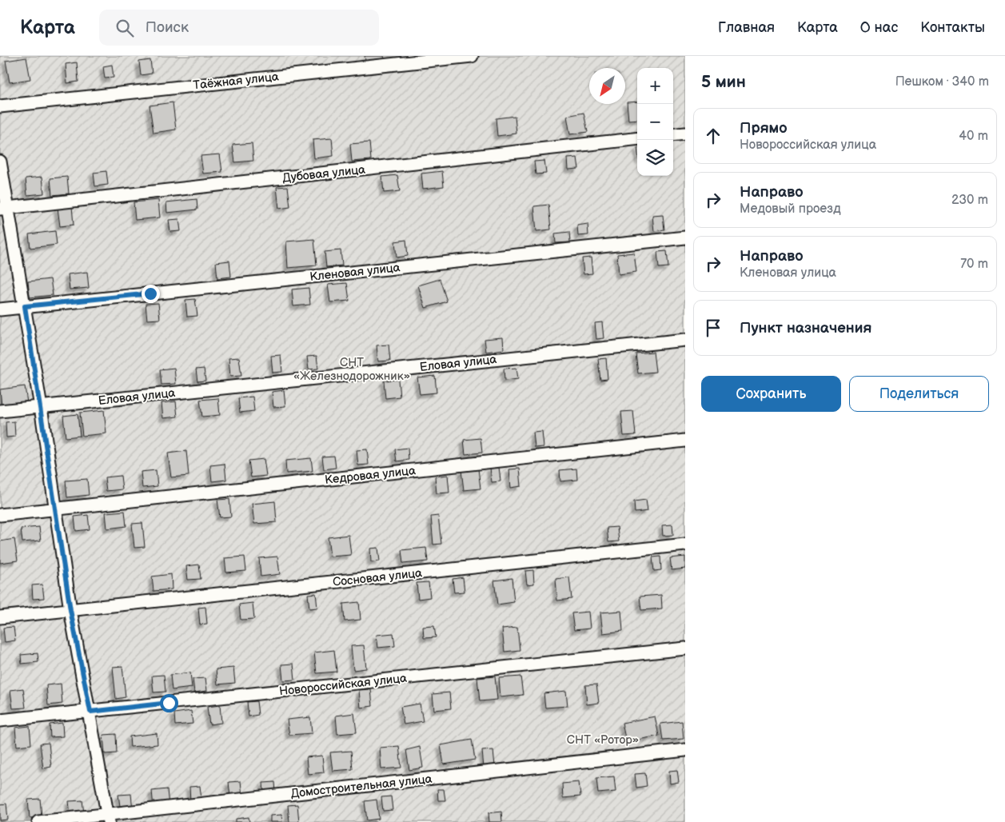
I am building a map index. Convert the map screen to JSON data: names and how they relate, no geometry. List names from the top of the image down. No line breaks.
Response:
{"streets":{"street":["Таёжная улица","Дубовая улица","Кленовая улица","Еловая улица","Кедровая улица","Сосновая улица","Новороссийская улица","Домостроительная улица"]},"parks":["СНТ «Железнодорожник»","СНТ «Ротор»"],"north":"bottom left","page":{"header":"Карта","search":"Поиск","nav":["Главная","Карта","О нас","Контакты"],"heading":["5 мин","Пешком · 340 m"],"map_buttons":["+","−"],"list":[["Прямо","Новороссийская улица","40 m"],["Направо","Медовый проезд","230 m"],["Направо","Кленовая улица","70 m"],"Пункт назначения"],"buttons":["Сохранить","Поделиться"]}}
